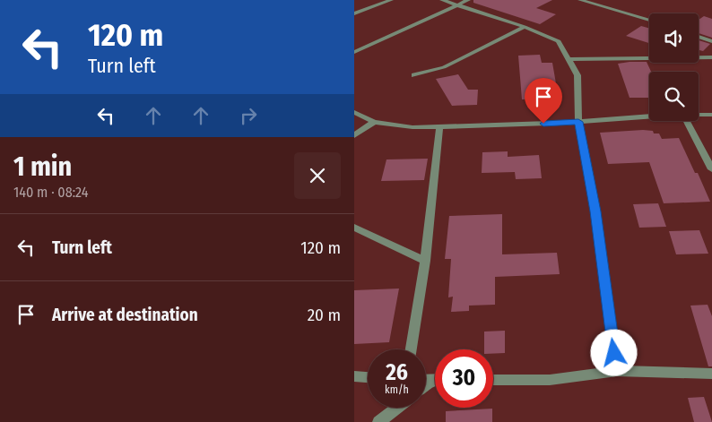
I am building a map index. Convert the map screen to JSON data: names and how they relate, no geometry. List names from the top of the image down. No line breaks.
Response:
{"page":{"turn":["120 m","Turn left"],"heading":["1 min","140 m · 08:24"],"list":[{"name":"Turn left","value":"120 m"},{"name":"Arrive at destination","value":"20 m"}],"speed":"26 km/h","limit":"30"}}
